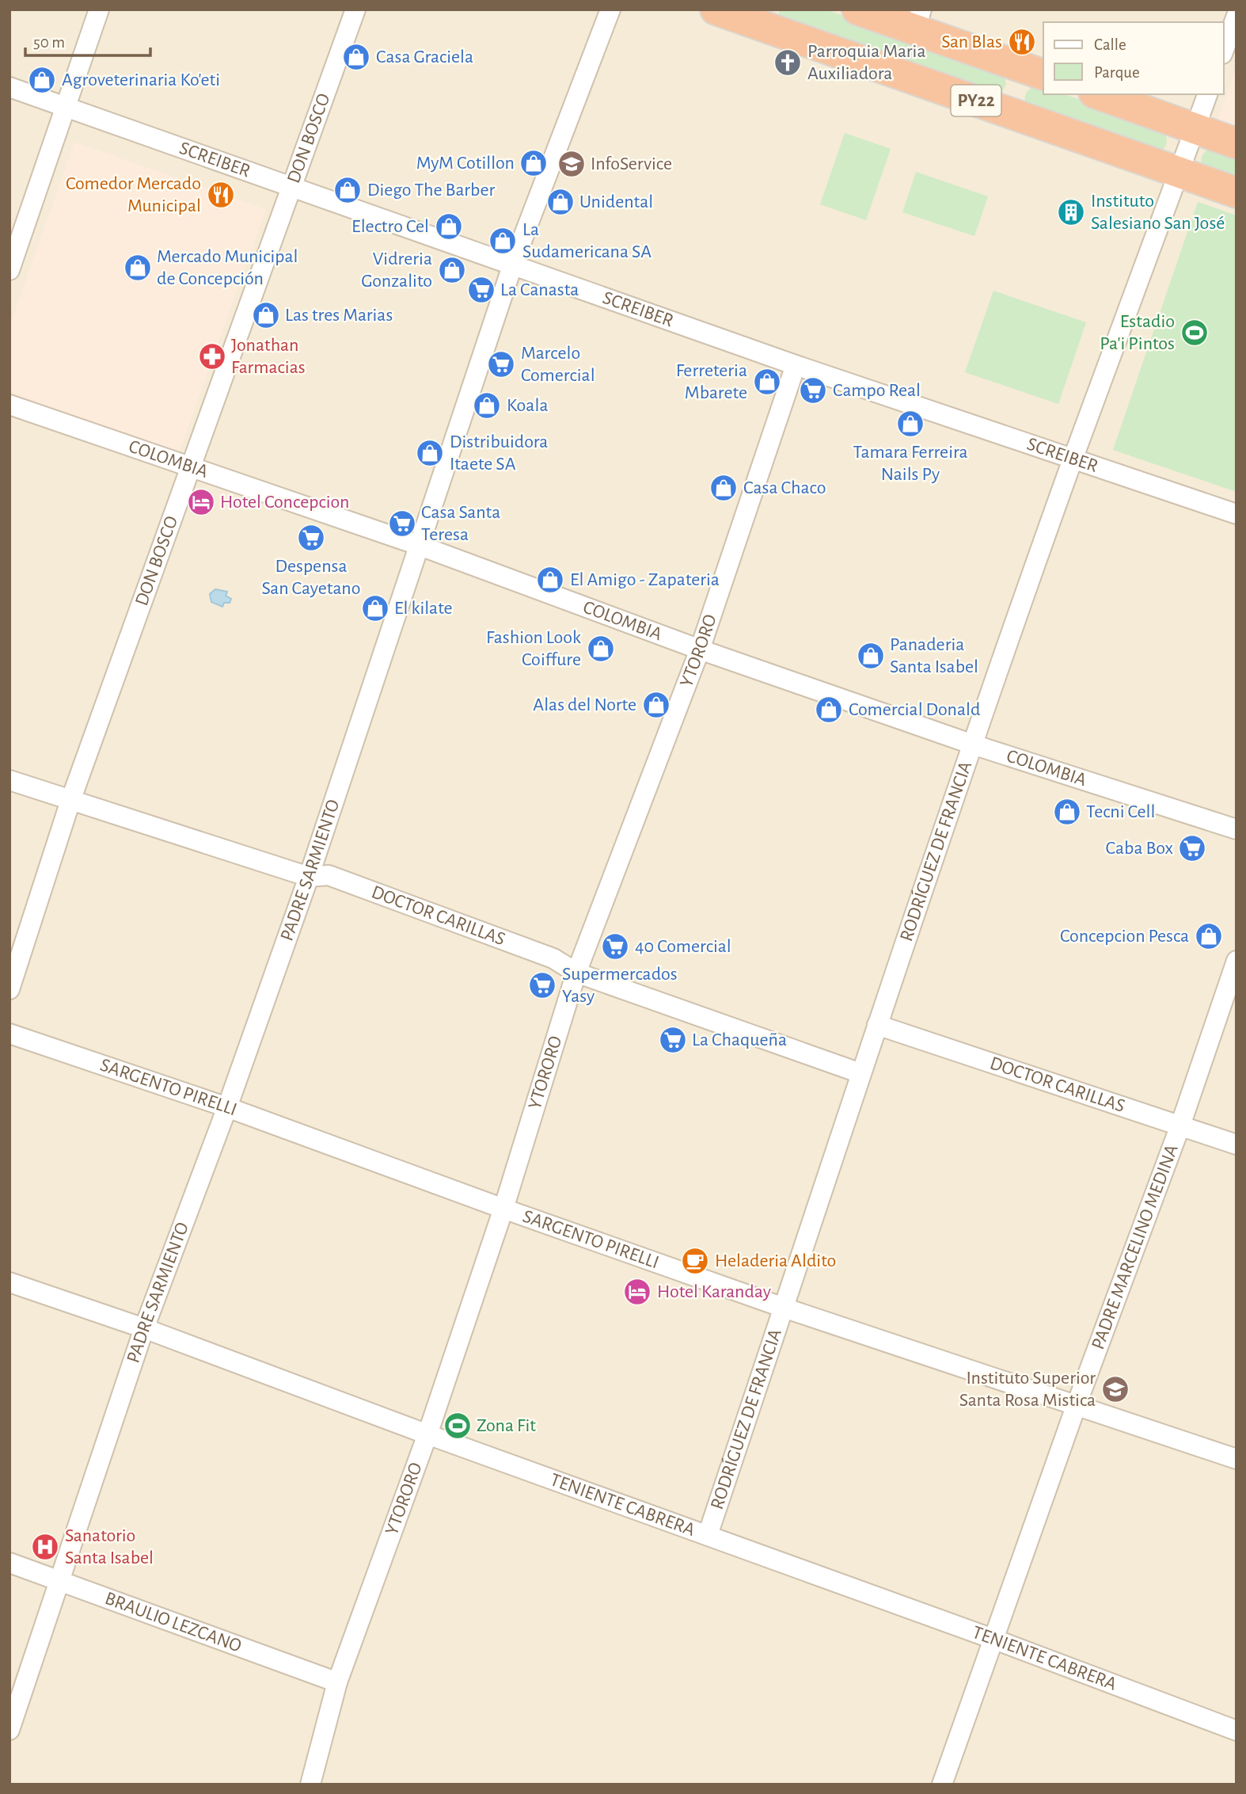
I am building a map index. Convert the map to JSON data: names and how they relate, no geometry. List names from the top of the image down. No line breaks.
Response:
{"streets":{"highway":["PY22"],"street":["DON BOSCO","SCREIBER","COLOMBIA","YTORORO","RODRÍGUEZ DE FRANCIA","PADRE SARMIENTO","DOCTOR CARILLAS","SARGENTO PIRELLI","PADRE MARCELINO MEDINA","TENIENTE CABRERA","BRAULIO LEZCANO"]},"crossings":[["PY22","RODRÍGUEZ DE FRANCIA"],["DON BOSCO","SCREIBER"],["DON BOSCO","COLOMBIA"],["DON BOSCO","DOCTOR CARILLAS"],["SCREIBER","YTORORO"],["SCREIBER","RODRÍGUEZ DE FRANCIA"],["SCREIBER","PADRE SARMIENTO"],["COLOMBIA","YTORORO"],["COLOMBIA","RODRÍGUEZ DE FRANCIA"],["COLOMBIA","PADRE SARMIENTO"],["YTORORO","DOCTOR CARILLAS"],["YTORORO","SARGENTO PIRELLI"],["YTORORO","TENIENTE CABRERA"],["YTORORO","BRAULIO LEZCANO"],["RODRÍGUEZ DE FRANCIA","DOCTOR CARILLAS"],["RODRÍGUEZ DE FRANCIA","SARGENTO PIRELLI"],["RODRÍGUEZ DE FRANCIA","TENIENTE CABRERA"],["PADRE SARMIENTO","DOCTOR CARILLAS"],["PADRE SARMIENTO","SARGENTO PIRELLI"],["PADRE SARMIENTO","TENIENTE CABRERA"],["PADRE SARMIENTO","BRAULIO LEZCANO"],["DOCTOR CARILLAS","PADRE MARCELINO MEDINA"],["SARGENTO PIRELLI","PADRE MARCELINO MEDINA"],["PADRE MARCELINO MEDINA","TENIENTE CABRERA"]],"places":{"restaurant":["San Blas","Comedor Mercado Municipal"],"shop":["Casa Graciela","Agroveterinaria Ko'eti","MyM Cotillon","Diego The Barber","Unidental","Electro Cel","La Sudamericana SA","Mercado Municipal de Concepción","Vidreria Gonzalito","Las tres Marias","Ferreteria Mbarete","Koala","Tamara Ferreira Nails Py","Distribuidora Itaete SA","Casa Chaco","El Amigo - Zapateria","El kilate","Fashion Look Coiffure","Panaderia Santa Isabel","Alas del Norte","Comercial Donald","Tecni Cell","Concepcion Pesca"],"church":["Parroquia Maria Auxiliadora"],"school or university":["InfoService","Instituto Superior Santa Rosa Mistica"],"building":["Instituto Salesiano San José"],"supermarket":["La Canasta","Marcelo Comercial","Campo Real","Casa Santa Teresa","Despensa San Cayetano","Caba Box","40 Comercial","Supermercados Yasy","La Chaqueña"],"sports":["Estadio Pa'i Pintos","Zona Fit"],"pharmacy":["Jonathan Farmacias"],"hotel":["Hotel Concepcion","Hotel Karanday"],"cafe":["Heladeria Aldito"],"hospital":["Sanatorio Santa Isabel"]},"legend":["Calle","Parque"],"scale_bar":"50 m"}
